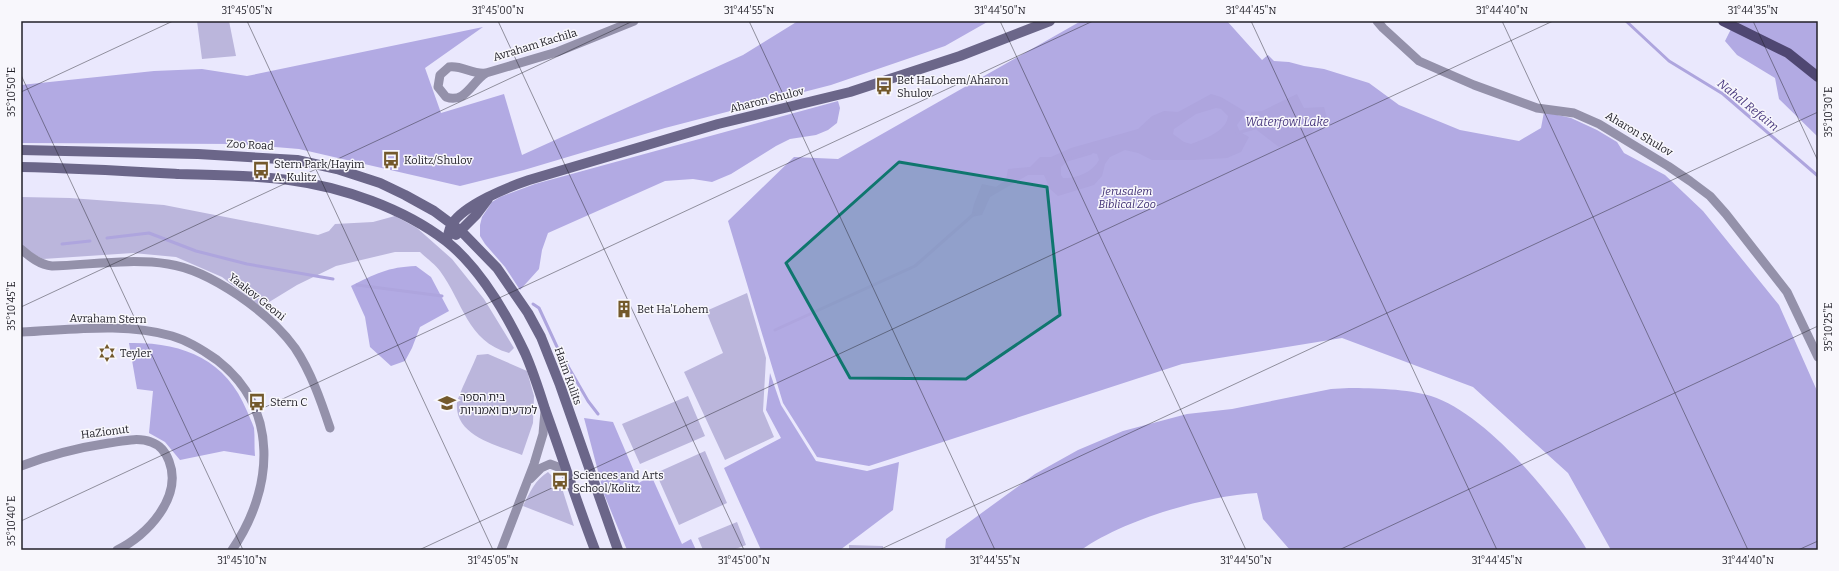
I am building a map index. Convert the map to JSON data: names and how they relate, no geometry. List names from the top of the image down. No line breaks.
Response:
{"streets":{"main road":["Aharon Shulov","Zoo Road","Haim Kulits"],"street":["Avraham Kachila","Yaakov Geoni","Avraham Stern","HaZionut"]},"crossings":[["Aharon Shulov","Zoo Road"],["Aharon Shulov","Haim Kulits"],["Zoo Road","Haim Kulits"]],"water":["Nahal Refaim","Waterfowl Lake"],"parks":["Jerusalem Biblical Zoo"],"places":{"bus stop":["Bet HaLohem/Aharon Shulov","Kolitz/Shulov","Stern Park/Hayim A. Kulitz","Stern C","Sciences and Arts School/Kolitz"],"building":["Bet Ha'Lohem"],"synagogue":["Teyler"],"school or university":["בית הספר למדעים ואמנויות"]},"coordinates":["31°45'05\"N","31°45'00\"N","31°44'55\"N","31°44'50\"N","31°44'45\"N","31°44'40\"N","31°44'35\"N","35°10'50\"E","35°10'30\"E","35°10'45\"E","35°10'25\"E","35°10'40\"E","31°45'10\"N"]}
